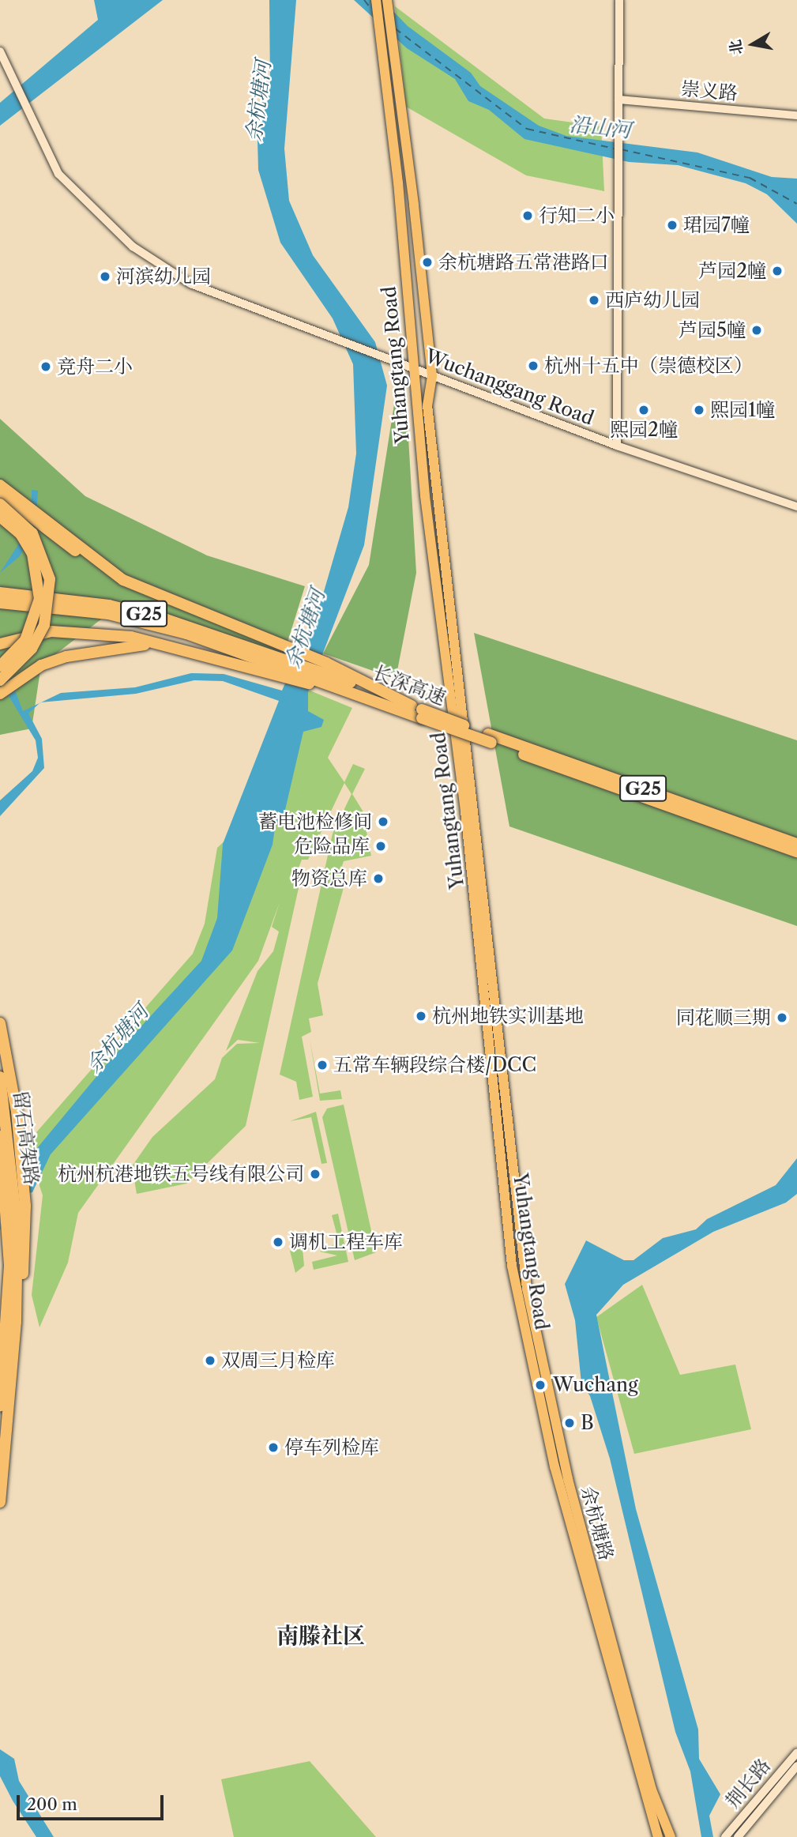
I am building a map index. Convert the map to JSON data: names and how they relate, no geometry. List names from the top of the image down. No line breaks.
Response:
{"streets":{"highway":["G25","长深高速","留石高架路"],"main road":["Yuhangtang Road"],"street":["崇义路","Wuchanggang Road","荆长路"]},"crossings":[["Yuhangtang Road","Wuchanggang Road"]],"districts":["南滕社区"],"water":["余杭塘河","沿山河"],"places":["行知二小","珺园7幢","余杭塘路五常港路口","芦园2幢","河滨幼儿园","西庐幼儿园","芦园5幢","杭州十五中（崇德校区）","竞舟二小","熙园2幢","熙园1幢","蓄电池检修间","危险品库","物资总库","杭州地铁实训基地","同花顺三期","五常车辆段综合楼/DCC","杭州杭港地铁五号线有限公司","调机工程车库","双周三月检库","Wuchang","B","停车列检库"],"scale_bar":"200 m","north":"left"}
